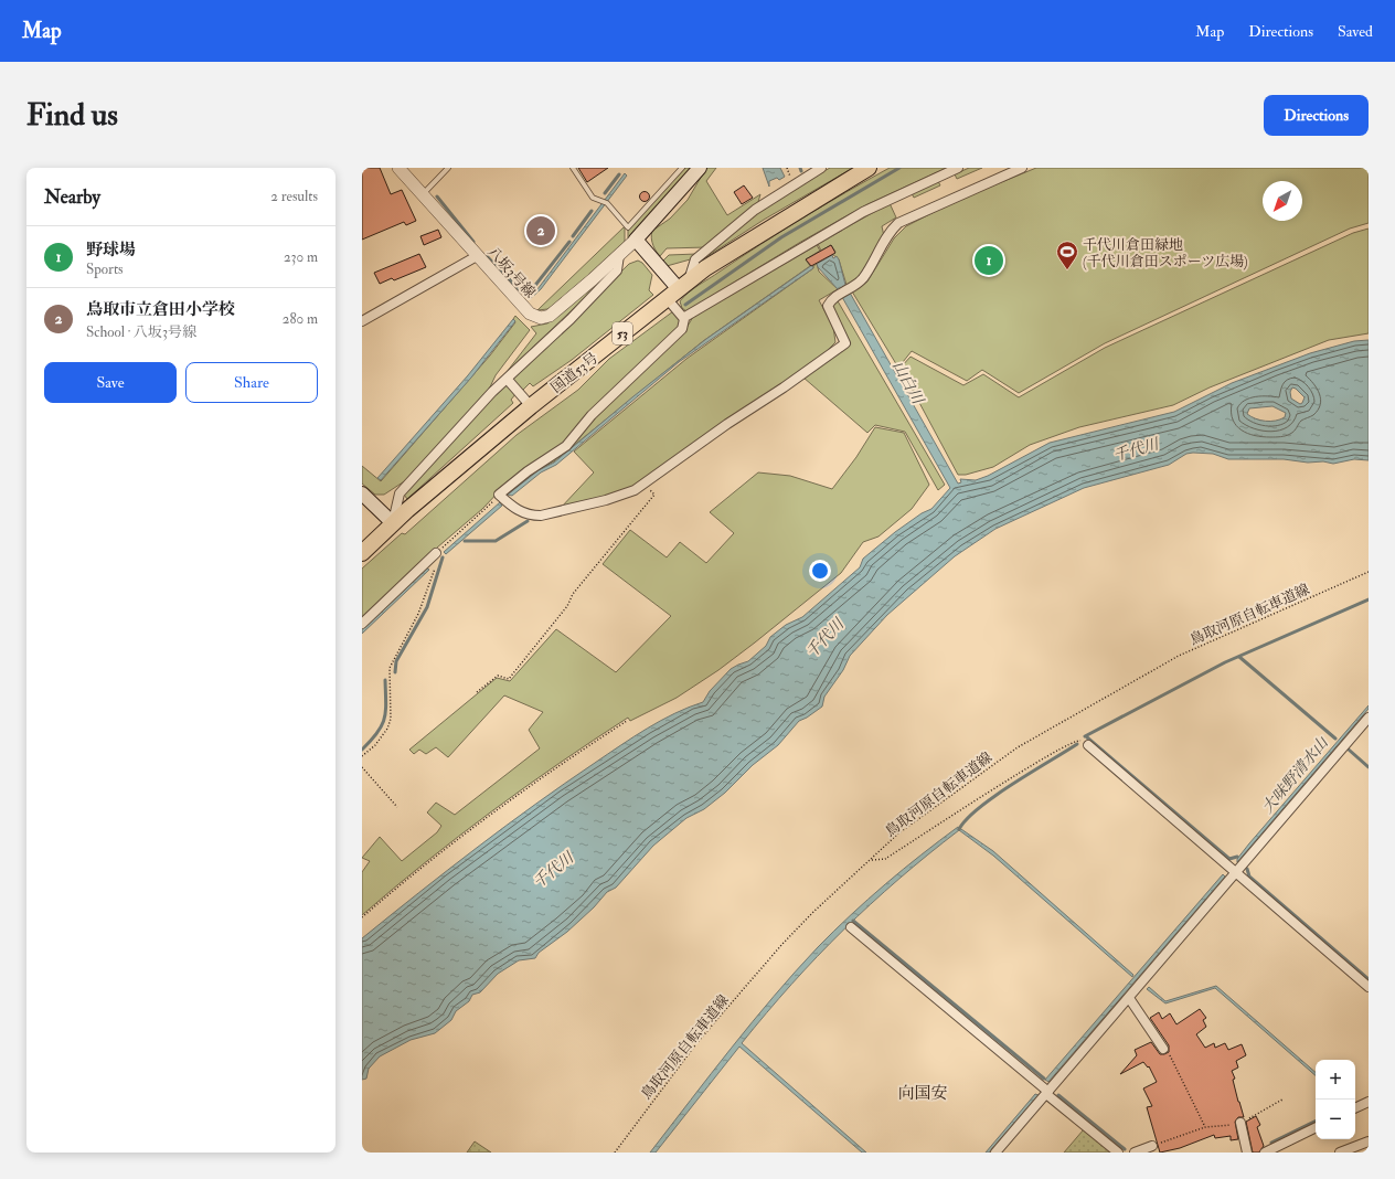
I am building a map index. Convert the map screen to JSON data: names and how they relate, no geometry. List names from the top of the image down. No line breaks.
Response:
{"streets":{"highway":["53","国道53号"],"street":["八坂3号線"],"path":["鳥取河原自転車道線"]},"districts":["向国安"],"water":["山白川","千代川","大味野清水山"],"places":{"sports":["千代川倉田緑地 (千代川倉田スポーツ広場)"]},"north":"bottom left","page":{"header":"Map","nav":["Map","Directions","Saved"],"buttons":["Directions",["Save","Share"]],"title":"Find us","heading":["Nearby","2 results"],"pins":["2","1"],"list":[{"mark":"1","name":"野球場","note":"Sports","value":"230 m"},{"mark":"2","name":"鳥取市立倉田小学校","note":"School · 八坂3号線","value":"280 m"}],"map_buttons":["+","−"]}}
